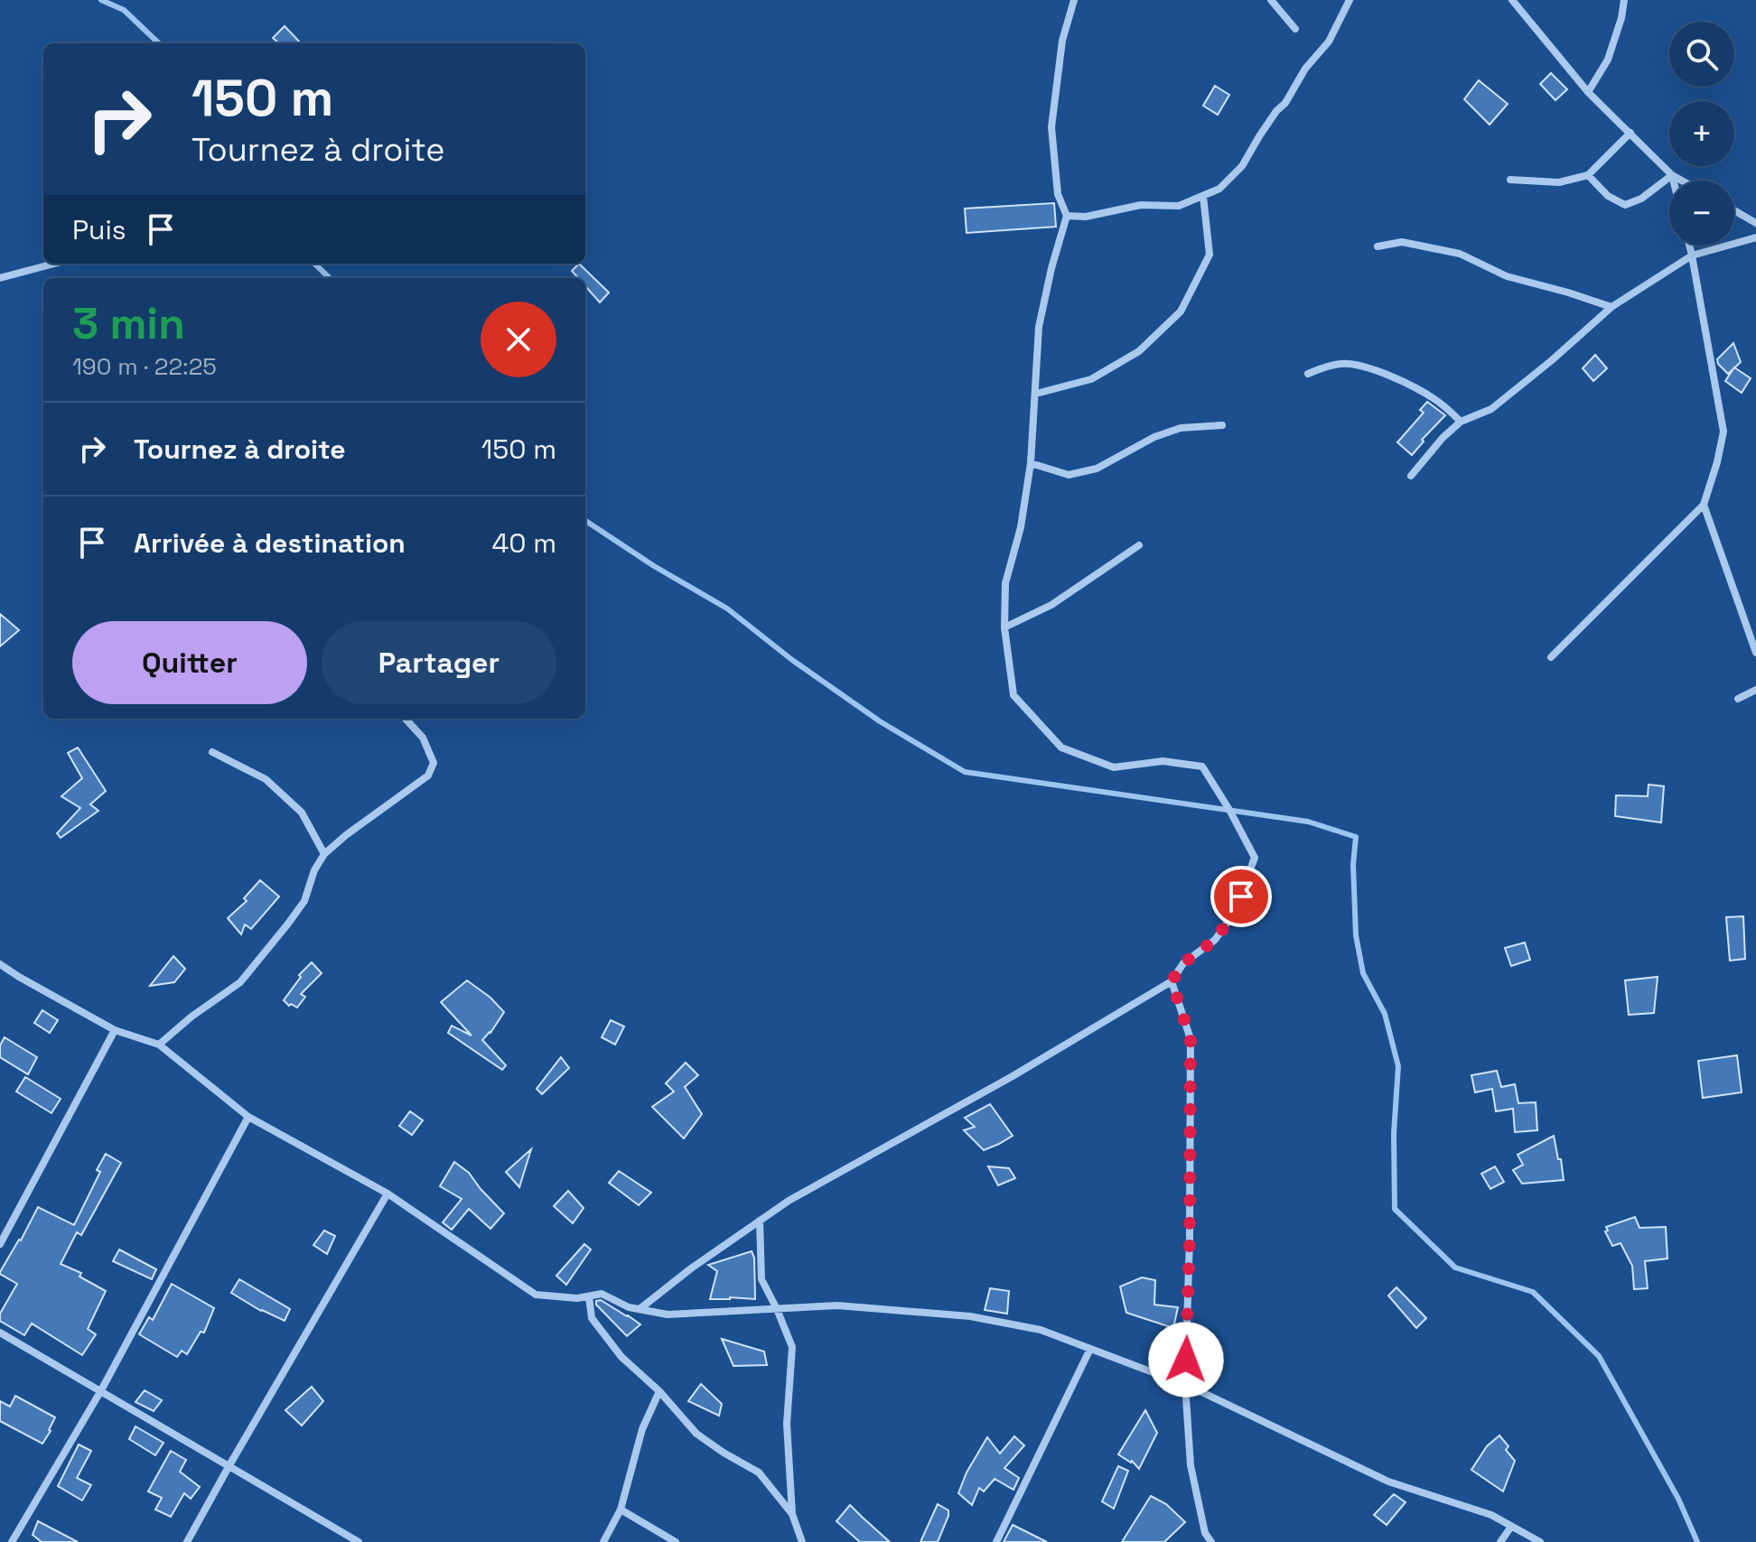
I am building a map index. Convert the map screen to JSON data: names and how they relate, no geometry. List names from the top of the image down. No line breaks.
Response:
{"page":{"map_buttons":["+","−"],"turn":["150 m","Tournez à droite"],"then":"Puis","heading":["3 min","190 m · 22:25"],"list":[{"name":"Tournez à droite","value":"150 m"},{"name":"Arrivée à destination","value":"40 m"}],"buttons":["Quitter","Partager"]}}
